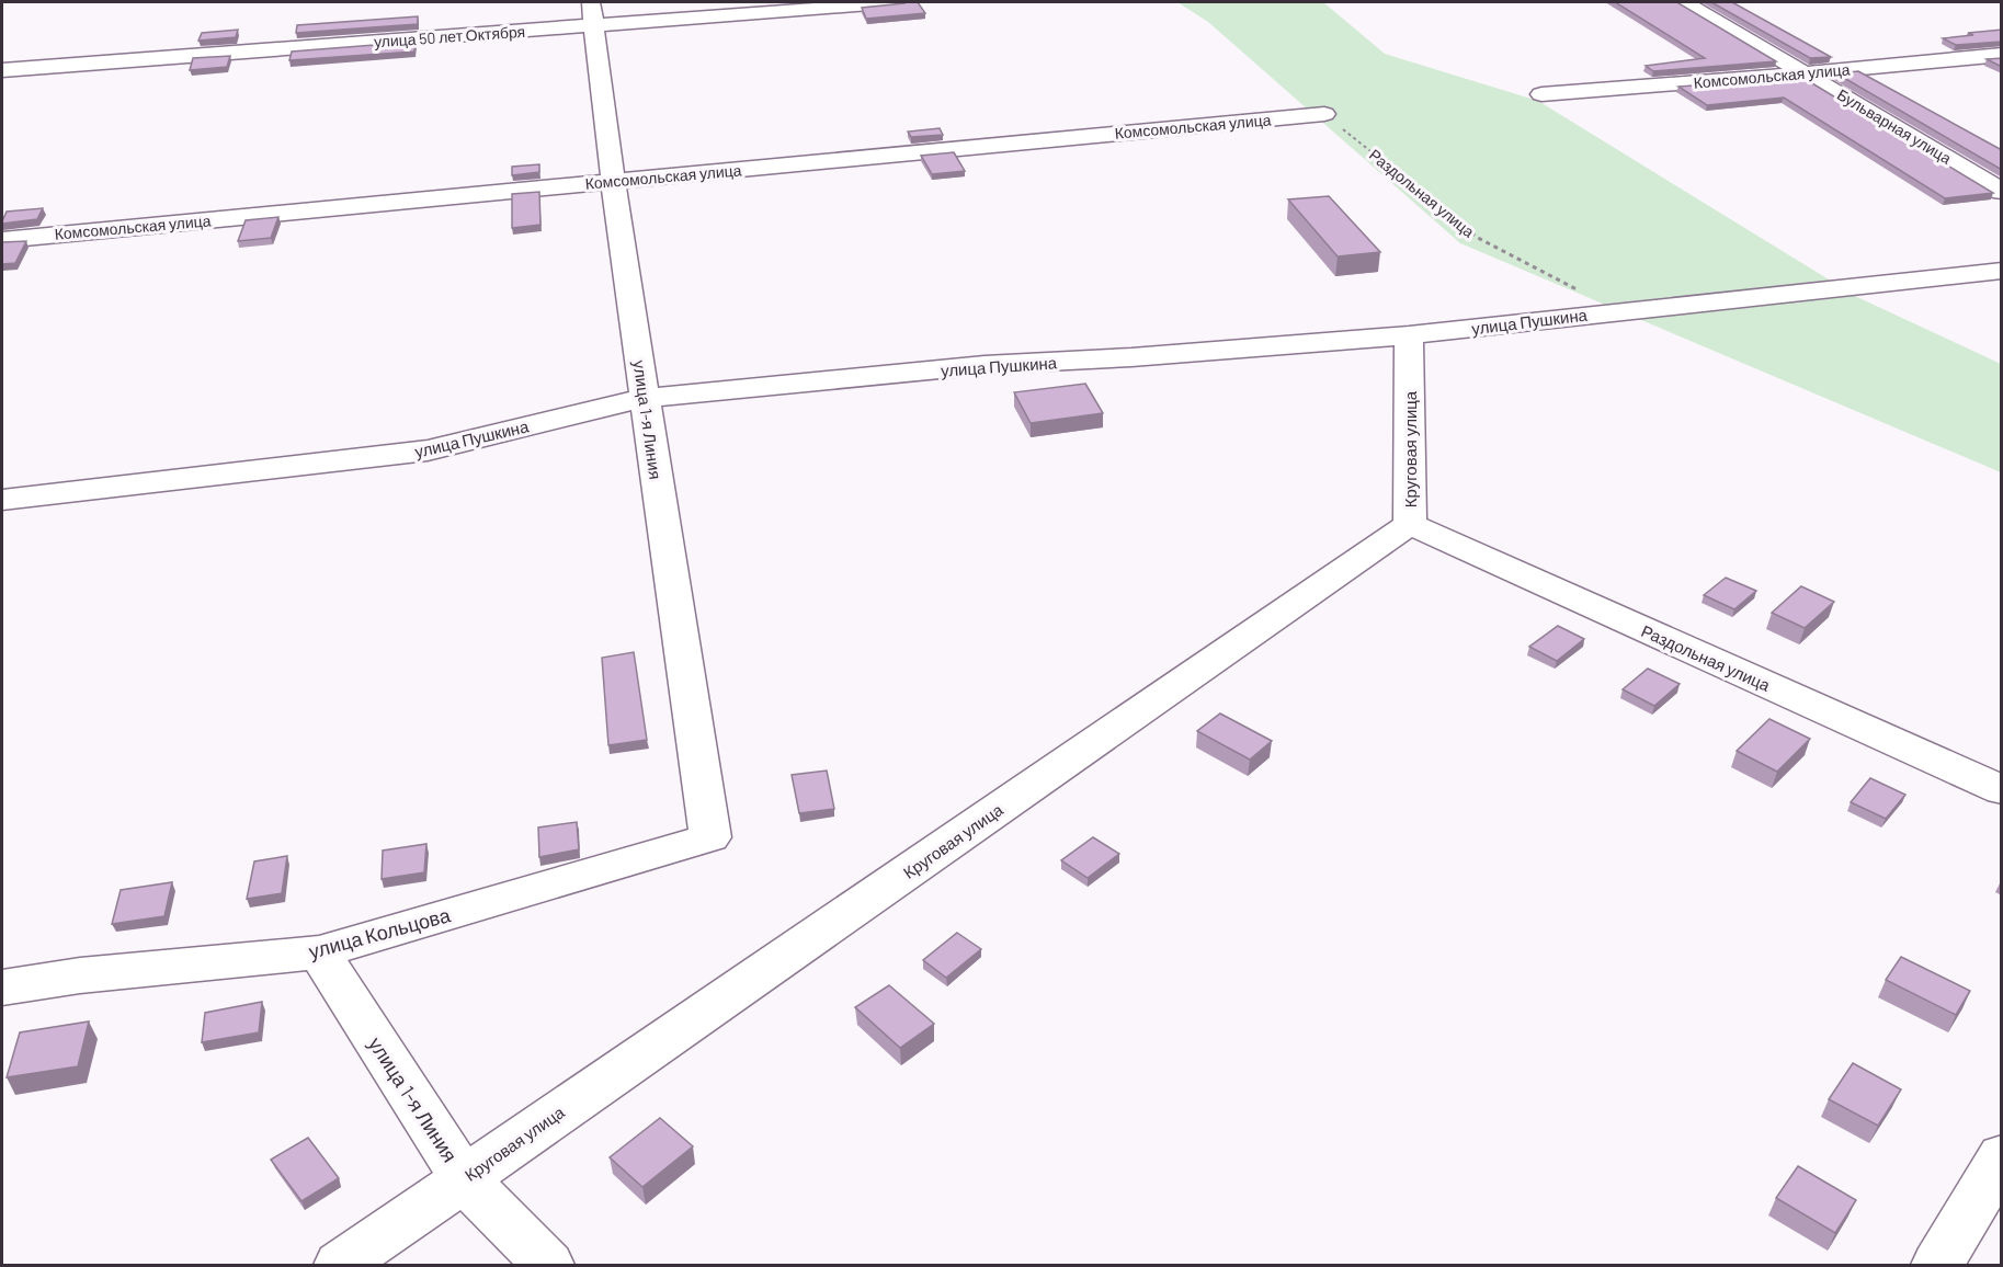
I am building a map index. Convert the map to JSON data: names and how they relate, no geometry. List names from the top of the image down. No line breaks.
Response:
{"streets":{"street":["улица 50 лет Октября","Комсомольская улица","Бульварная улица","Раздольная улица","улица Пушкина","улица 1-я Линия","Круговая улица","улица Кольцова"]},"crossings":[["улица 50 лет Октября","улица 1-я Линия"],["Комсомольская улица","Бульварная улица"],["Комсомольская улица","Раздольная улица"],["Комсомольская улица","улица 1-я Линия"],["Раздольная улица","улица Пушкина"],["Раздольная улица","Круговая улица"],["улица Пушкина","улица 1-я Линия"],["улица Пушкина","Круговая улица"],["улица 1-я Линия","Круговая улица"],["улица 1-я Линия","улица Кольцова"]]}
